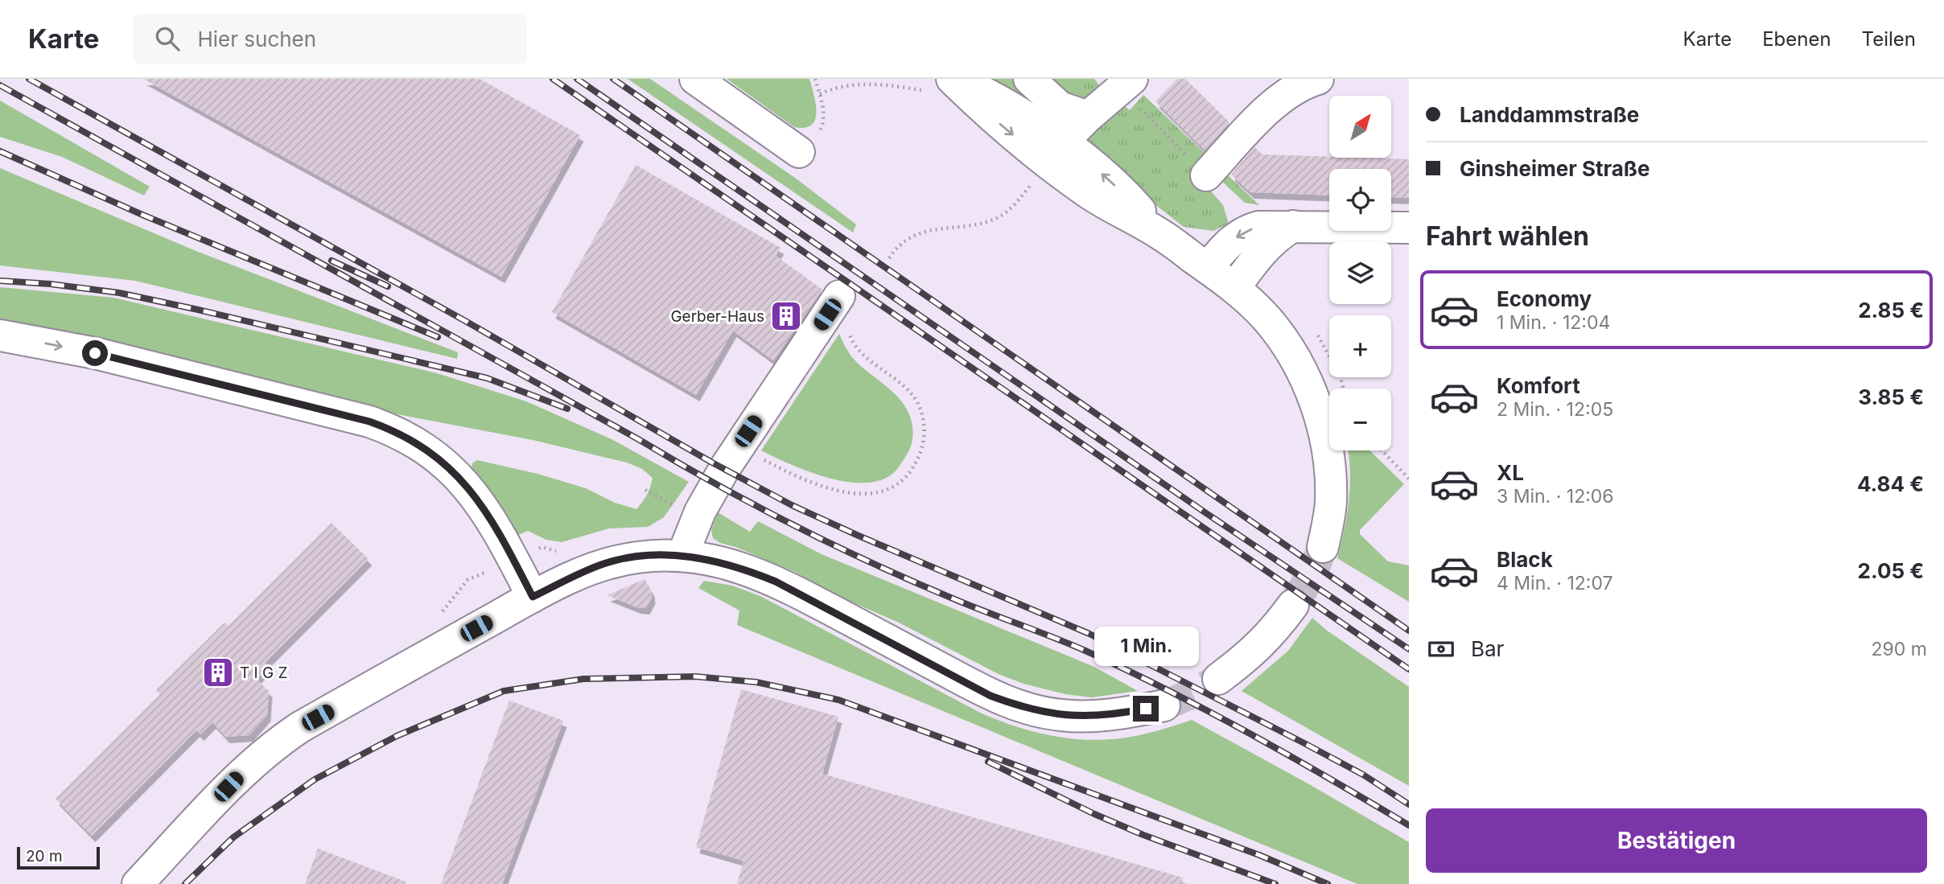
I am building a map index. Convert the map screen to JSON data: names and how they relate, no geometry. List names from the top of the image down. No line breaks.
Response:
{"places":{"building":["Gerber-Haus","T I G Z"]},"scale_bar":"20 m","north":"top right","page":{"header":"Karte","search":"Hier suchen","nav":["Karte","Ebenen","Teilen"],"banner":["Landdammstraße","Ginsheimer Straße"],"map_buttons":["+","−"],"heading":"Fahrt wählen","list":[{"name":"Economy","note":"1 Min. · 12:04","value":"2.85 €"},{"name":"Komfort","note":"2 Min. · 12:05","value":"3.85 €"},{"name":"XL","note":"3 Min. · 12:06","value":"4.84 €"},{"name":"Black","note":"4 Min. · 12:07","value":"2.05 €"}],"pay":["Bar","290 m"],"bubble":"1 Min.","buttons":"Bestätigen","scale":"20 m"}}
